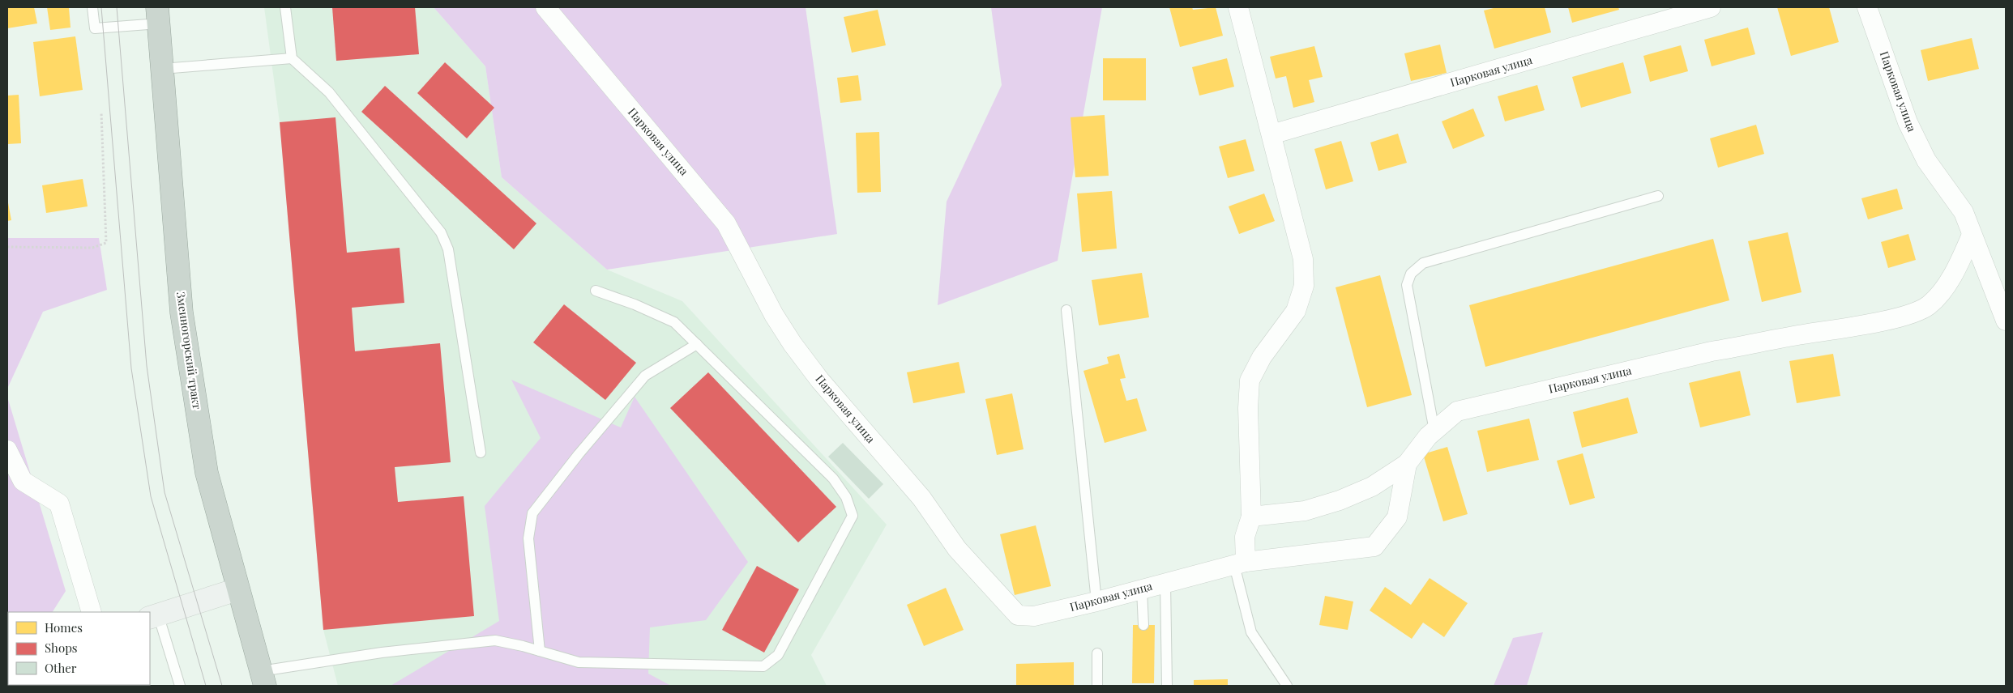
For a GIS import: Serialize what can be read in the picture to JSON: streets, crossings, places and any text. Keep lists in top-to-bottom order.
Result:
{
  "streets": {
    "highway": ["Змеиногорский тракт"],
    "street": ["Парковая улица"]
  },
  "legend": ["Homes", "Shops", "Other"]
}
